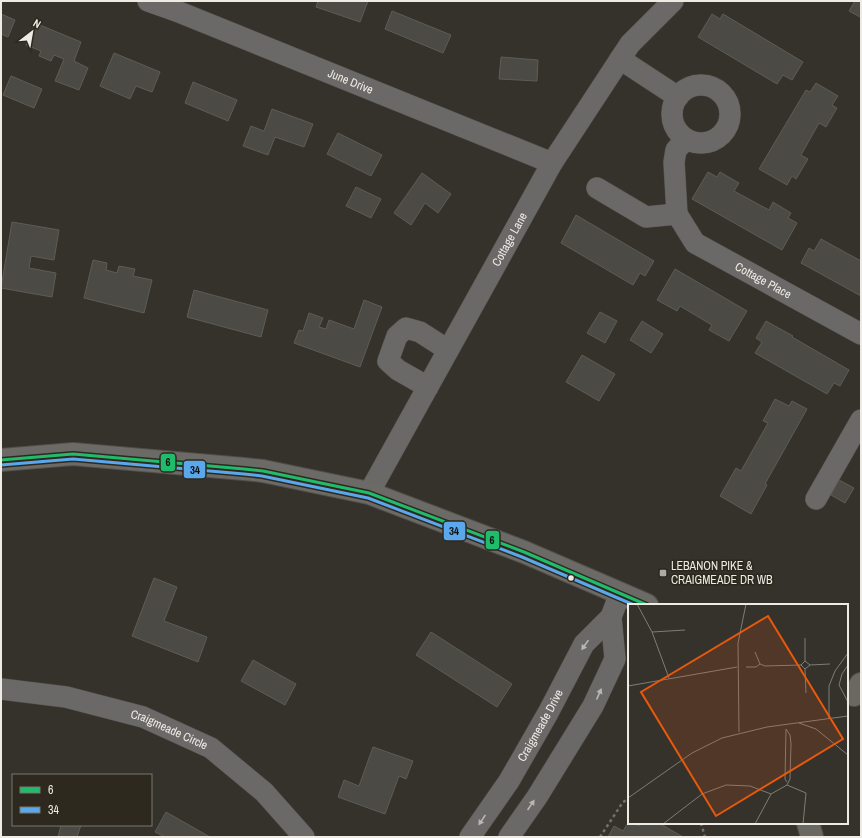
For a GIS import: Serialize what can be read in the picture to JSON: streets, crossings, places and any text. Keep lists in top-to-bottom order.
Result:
{
  "streets": {
    "street": [
      "June Drive",
      "Cottage Lane",
      "Cottage Place",
      "Craigmeade Drive",
      "Craigmeade Circle"
    ]
  },
  "crossings": [
    ["June Drive", "Cottage Lane"]
  ],
  "places": {
    "transit": ["LEBANON PIKE & CRAIGMEADE DR WB"]
  },
  "lines": ["transit line 6", "transit line 34"],
  "legend": ["6", "34"],
  "north": "top right"
}
